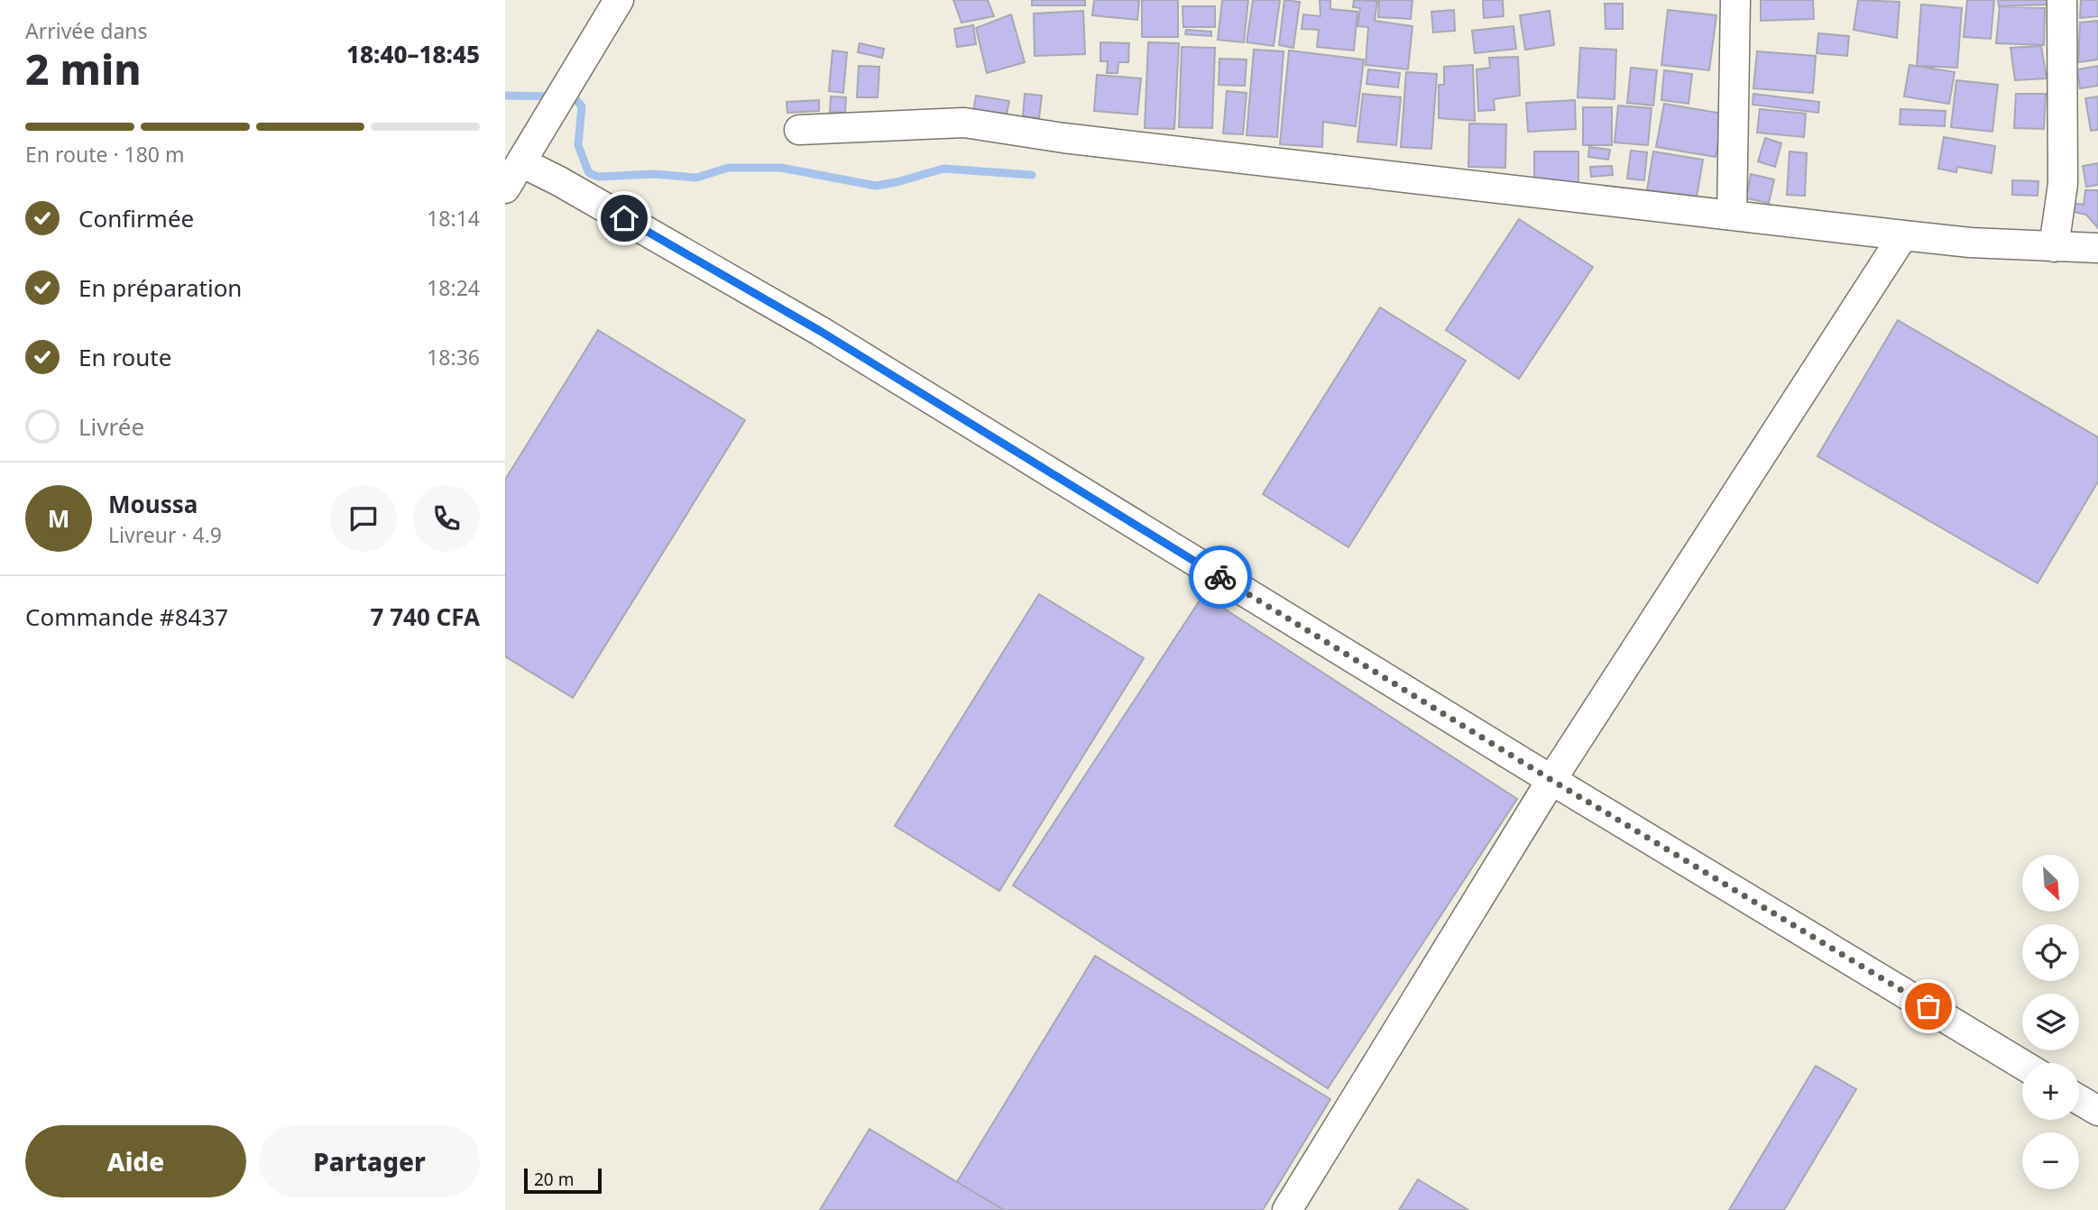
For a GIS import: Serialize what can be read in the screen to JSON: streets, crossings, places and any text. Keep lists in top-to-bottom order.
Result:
{
  "scale_bar": "20 m",
  "north": "bottom right",
  "page": {
    "heading": ["2 min", "Arrivée dans", "18:40–18:45"],
    "panel": [
      "Moussa",
      "Livreur · 4.9",
      "Commande #8437",
      "7 740 CFA"
    ],
    "bar": "En route · 180 m",
    "list": [
      ["Confirmée", "18:14"],
      ["En préparation", "18:24"],
      ["En route", "18:36"],
      "Livrée"
    ],
    "round": "M",
    "map_buttons": ["+", "−"],
    "buttons": ["Aide", "Partager"],
    "scale": "20 m"
  }
}
